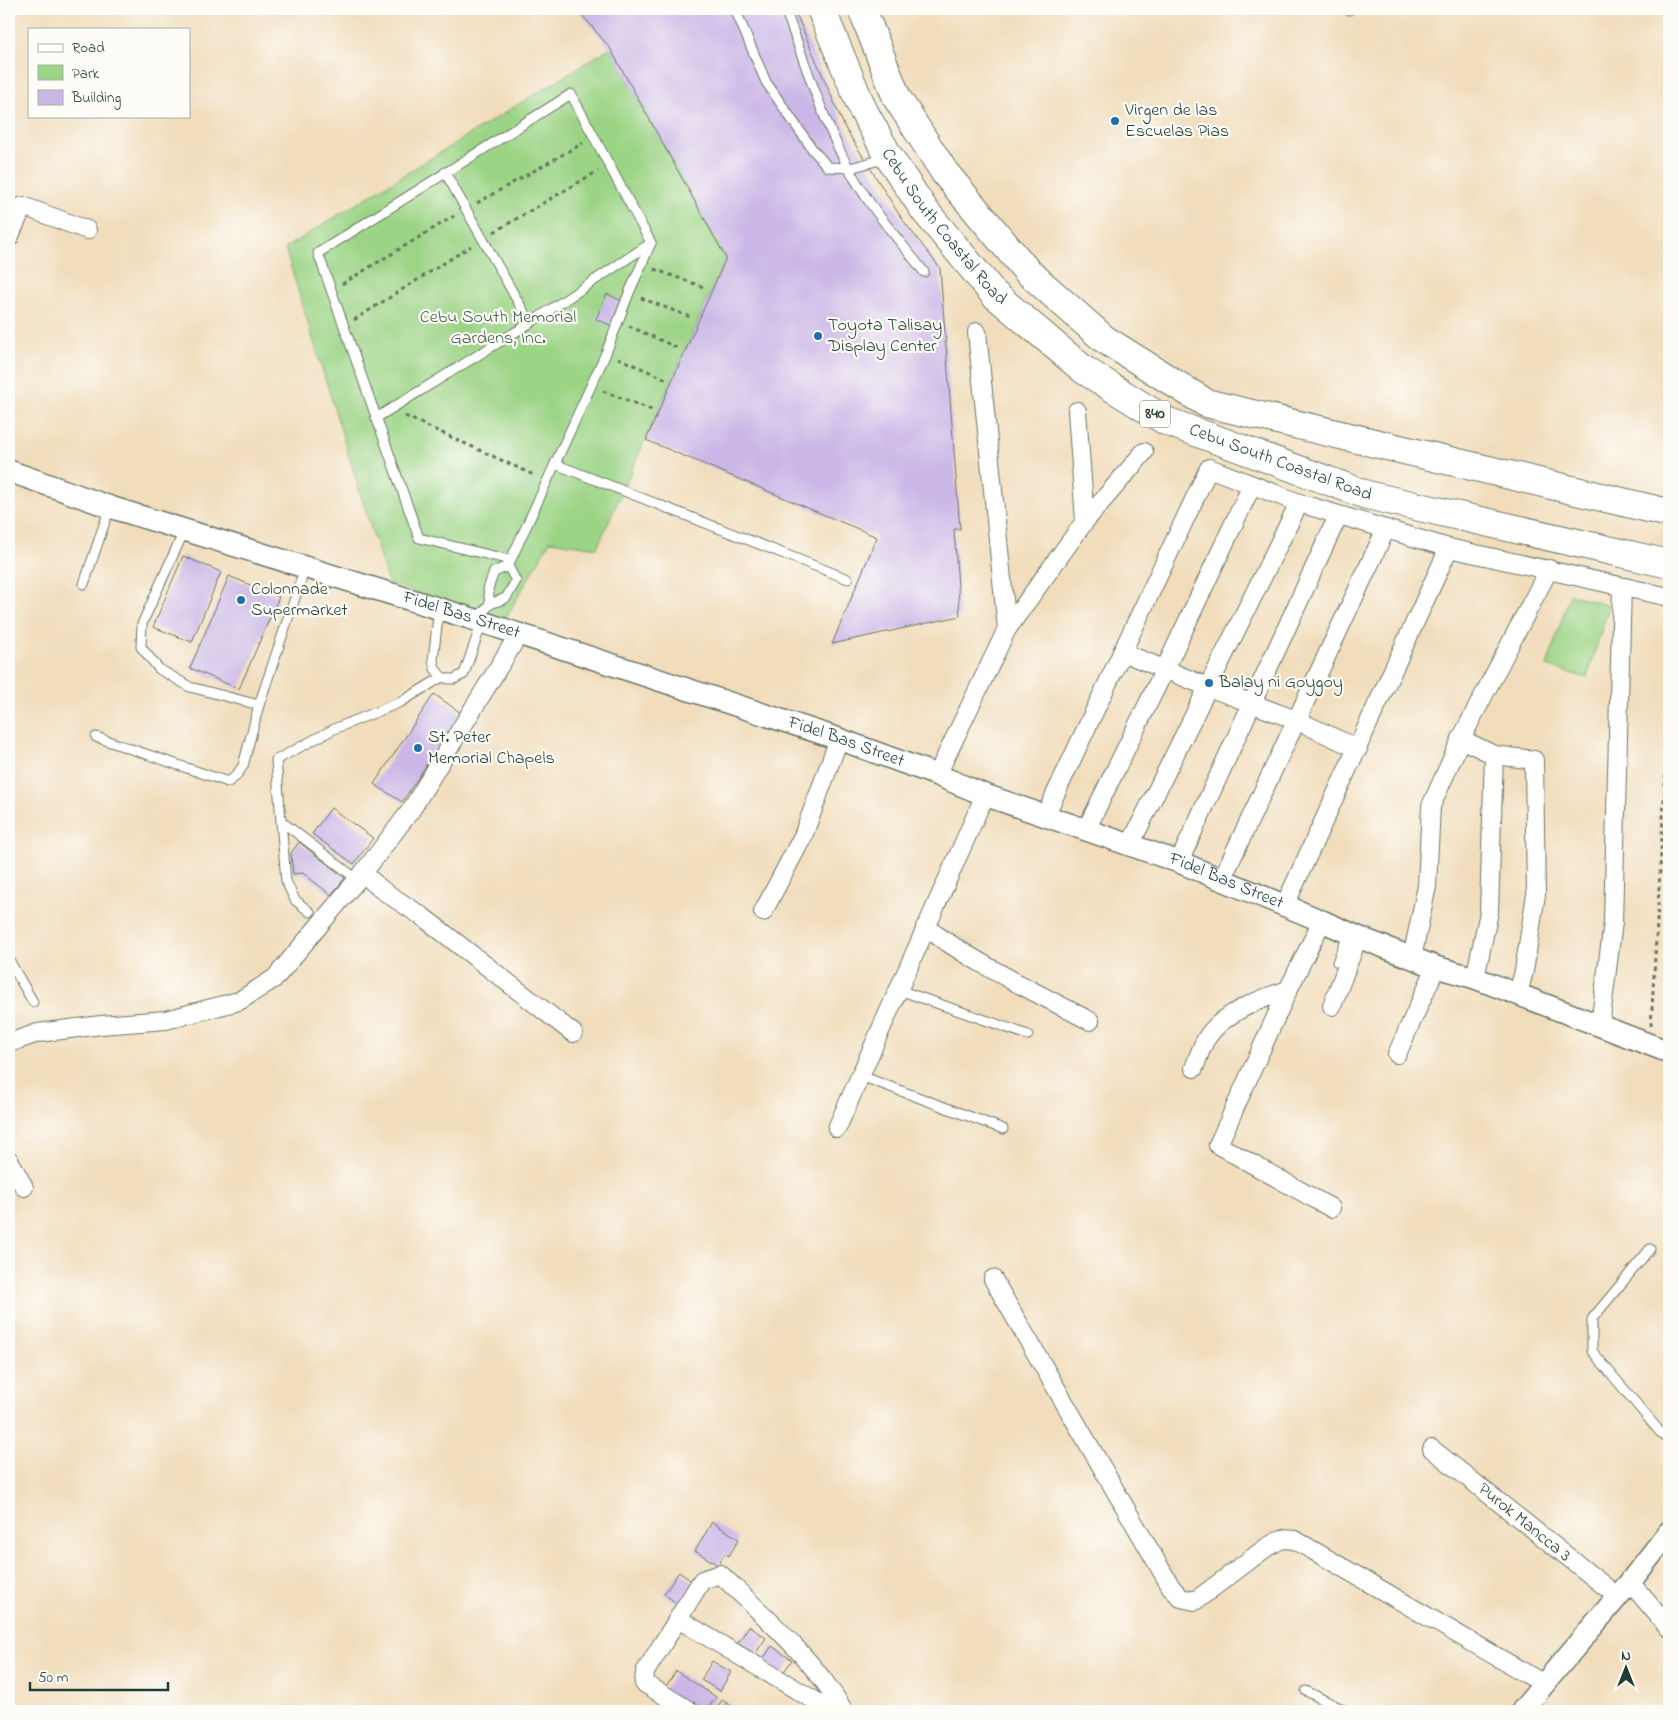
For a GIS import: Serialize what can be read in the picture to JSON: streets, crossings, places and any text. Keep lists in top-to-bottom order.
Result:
{
  "streets": {
    "highway": ["Cebu South Coastal Road", "840"],
    "street": ["Fidel Bas Street", "Purok Mancca 3"]
  },
  "parks": ["Cebu South Memorial Gardens, Inc."],
  "places": [
    "Virgen de las Escuelas Pias",
    "Toyota Talisay Display Center",
    "Colonnade Supermarket",
    "Balay ni Goygoy",
    "St. Peter Memorial Chapels"
  ],
  "legend": ["Road", "Park", "Building"],
  "scale_bar": "50 m",
  "north": "top"
}
